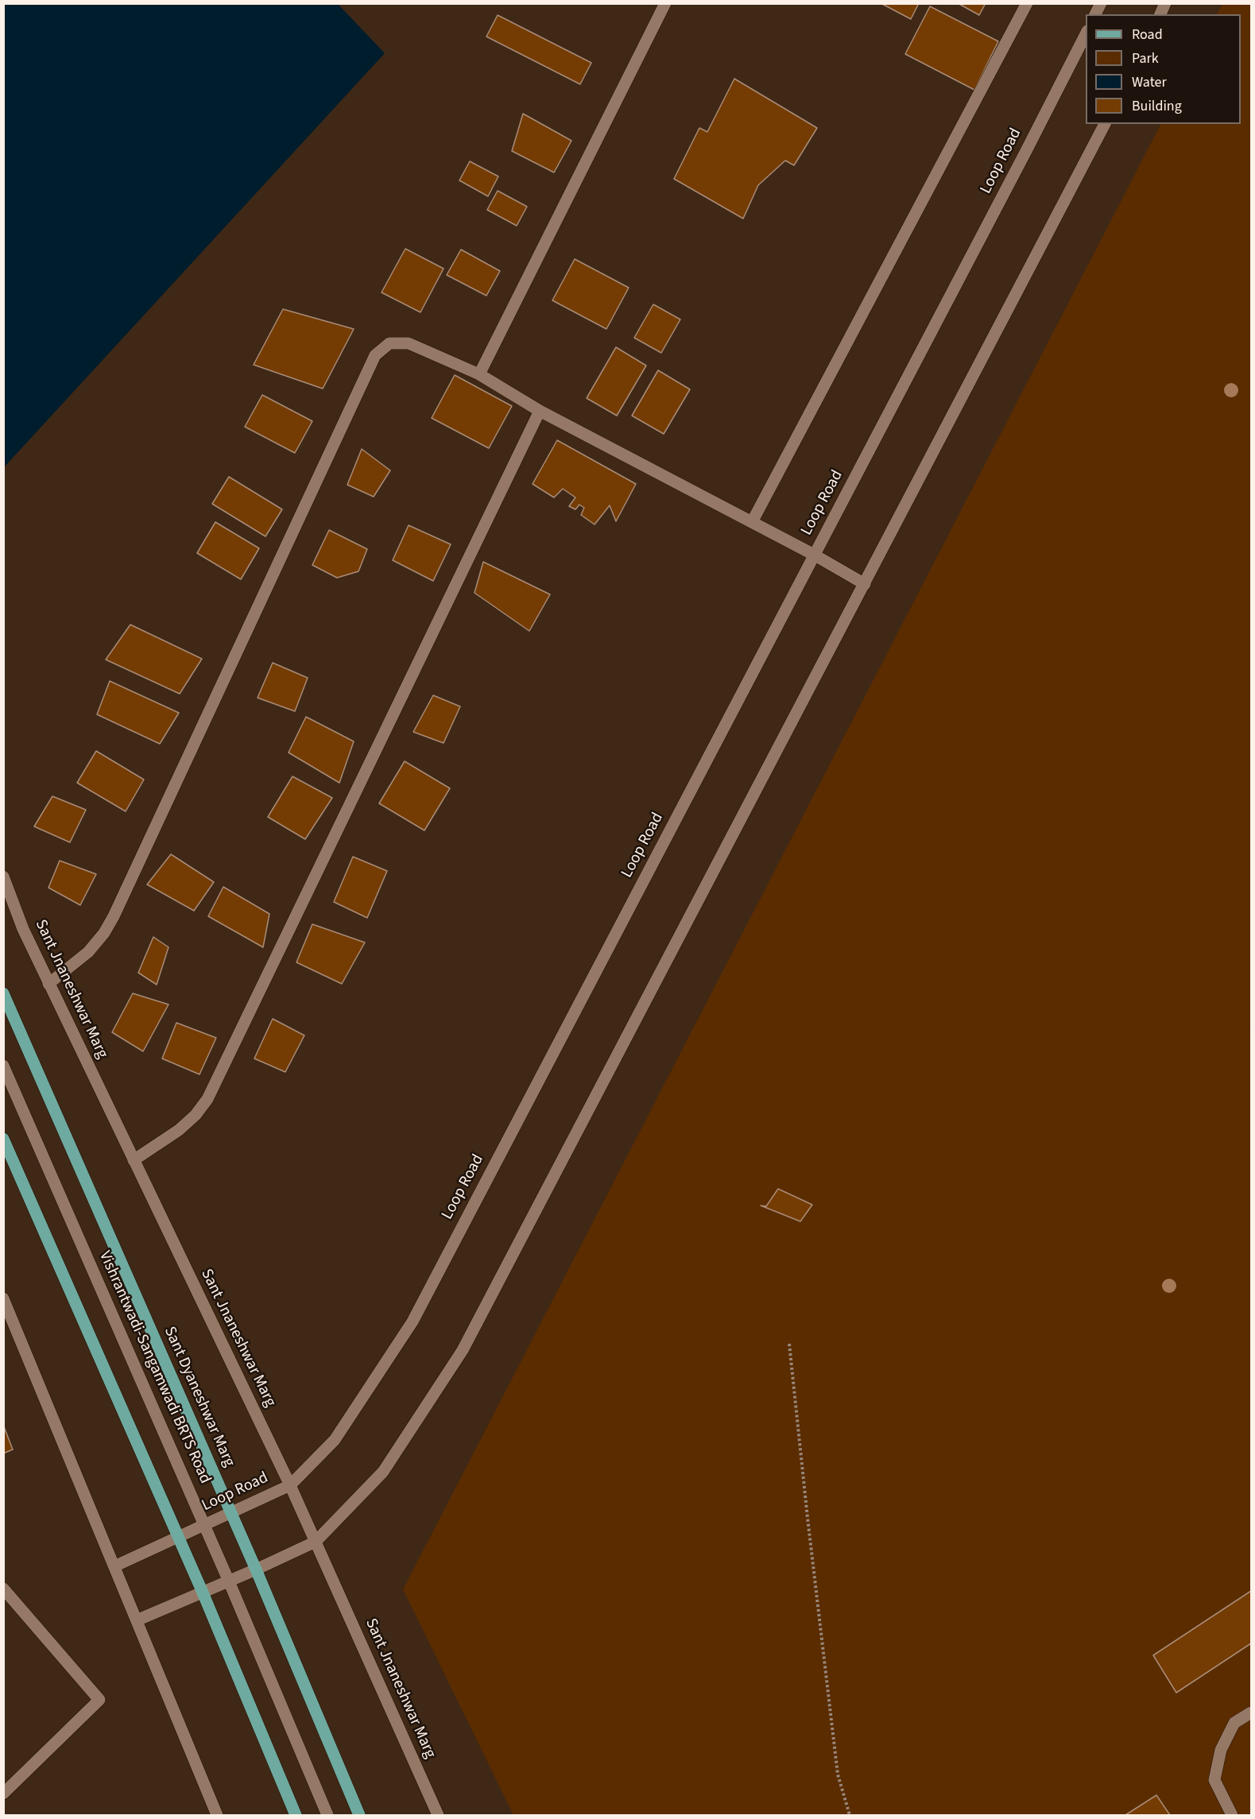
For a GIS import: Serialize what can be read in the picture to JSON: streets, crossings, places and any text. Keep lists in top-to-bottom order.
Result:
{
  "streets": {
    "main road": ["Sant Dyaneshwar Marg"],
    "street": ["Loop Road", "Sant Jnaneshwar Marg", "Vishrantwadi-Sangamwadi BRTS Road"]
  },
  "crossings": [
    ["Loop Road", "Sant Jnaneshwar Marg"],
    ["Loop Road", "Vishrantwadi-Sangamwadi BRTS Road"],
    ["Loop Road", "Sant Dyaneshwar Marg"]
  ],
  "legend": [
    "Road",
    "Park",
    "Water",
    "Building"
  ]
}
